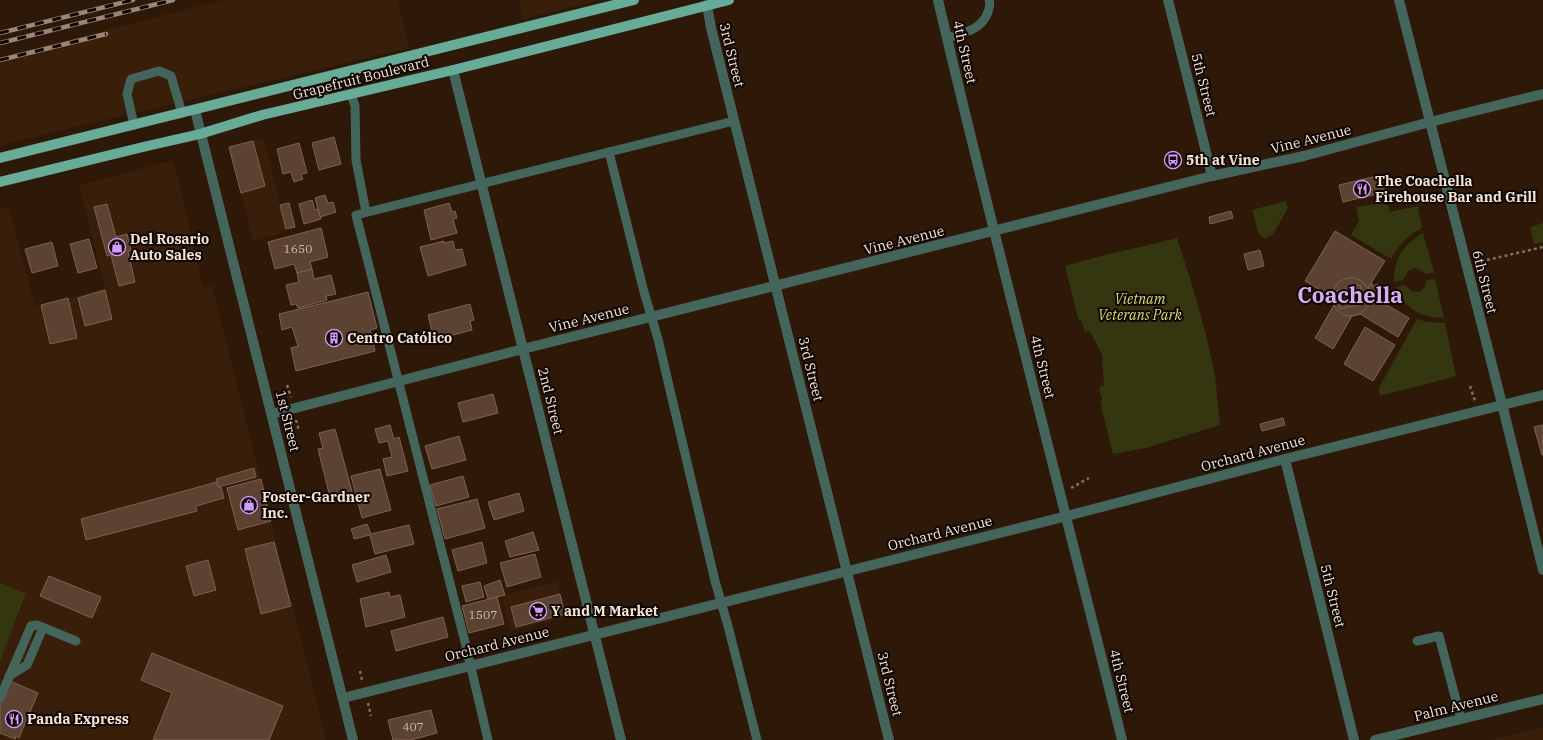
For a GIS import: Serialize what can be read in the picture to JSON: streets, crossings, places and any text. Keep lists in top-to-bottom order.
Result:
{
  "streets": {
    "main road": ["Grapefruit Boulevard"],
    "street": [
      "4th Street",
      "3rd Street",
      "5th Street",
      "Vine Avenue",
      "6th Street",
      "2nd Street",
      "1st Street",
      "Orchard Avenue",
      "Palm Avenue"
    ]
  },
  "crossings": [
    ["4th Street", "Vine Avenue"],
    ["4th Street", "Orchard Avenue"],
    ["3rd Street", "Grapefruit Boulevard"],
    ["3rd Street", "Vine Avenue"],
    ["3rd Street", "Orchard Avenue"],
    ["Grapefruit Boulevard", "2nd Street"],
    ["Grapefruit Boulevard", "1st Street"],
    ["5th Street", "Vine Avenue"],
    ["5th Street", "Orchard Avenue"],
    ["Vine Avenue", "6th Street"],
    ["Vine Avenue", "2nd Street"],
    ["Vine Avenue", "1st Street"],
    ["6th Street", "Orchard Avenue"],
    ["2nd Street", "Orchard Avenue"],
    ["1st Street", "Orchard Avenue"]
  ],
  "districts": ["Coachella"],
  "parks": ["Vietnam Veterans Park"],
  "places": {
    "bus stop": ["5th at Vine"],
    "restaurant": ["The Coachella Firehouse Bar and Grill", "Panda Express"],
    "shop": ["Del Rosario Auto Sales", "Foster-Gardner Inc."],
    "building": ["Centro Católico"],
    "supermarket": ["Y and M Market"]
  },
  "house_numbers": ["1650", "1507", "407"]
}
